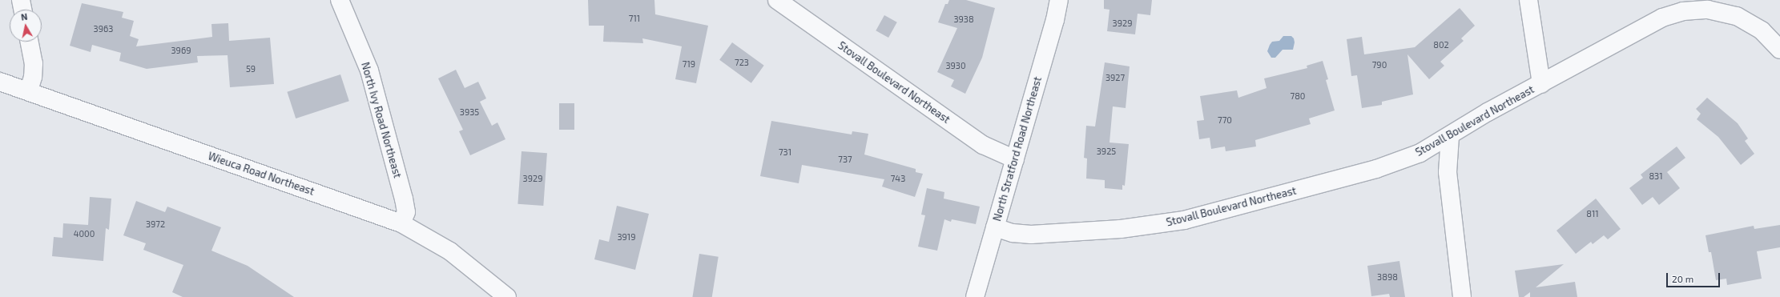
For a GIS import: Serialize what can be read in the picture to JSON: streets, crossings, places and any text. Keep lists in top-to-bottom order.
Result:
{
  "streets": {
    "street": [
      "Stovall Boulevard Northeast",
      "North Ivy Road Northeast",
      "North Stratford Road Northeast",
      "Wieuca Road Northeast"
    ]
  },
  "crossings": [
    ["Stovall Boulevard Northeast", "North Stratford Road Northeast"],
    ["North Ivy Road Northeast", "Wieuca Road Northeast"]
  ],
  "house_numbers": [
    "711",
    "3938",
    "3929",
    "3963",
    "802",
    "3969",
    "723",
    "719",
    "790",
    "3930",
    "59",
    "3927",
    "780",
    "3935",
    "770",
    "3925",
    "731",
    "737",
    "831",
    "3929",
    "743",
    "811",
    "3972",
    "4000",
    "3919",
    "3898"
  ],
  "scale_bar": "20 m",
  "north": "top"
}
